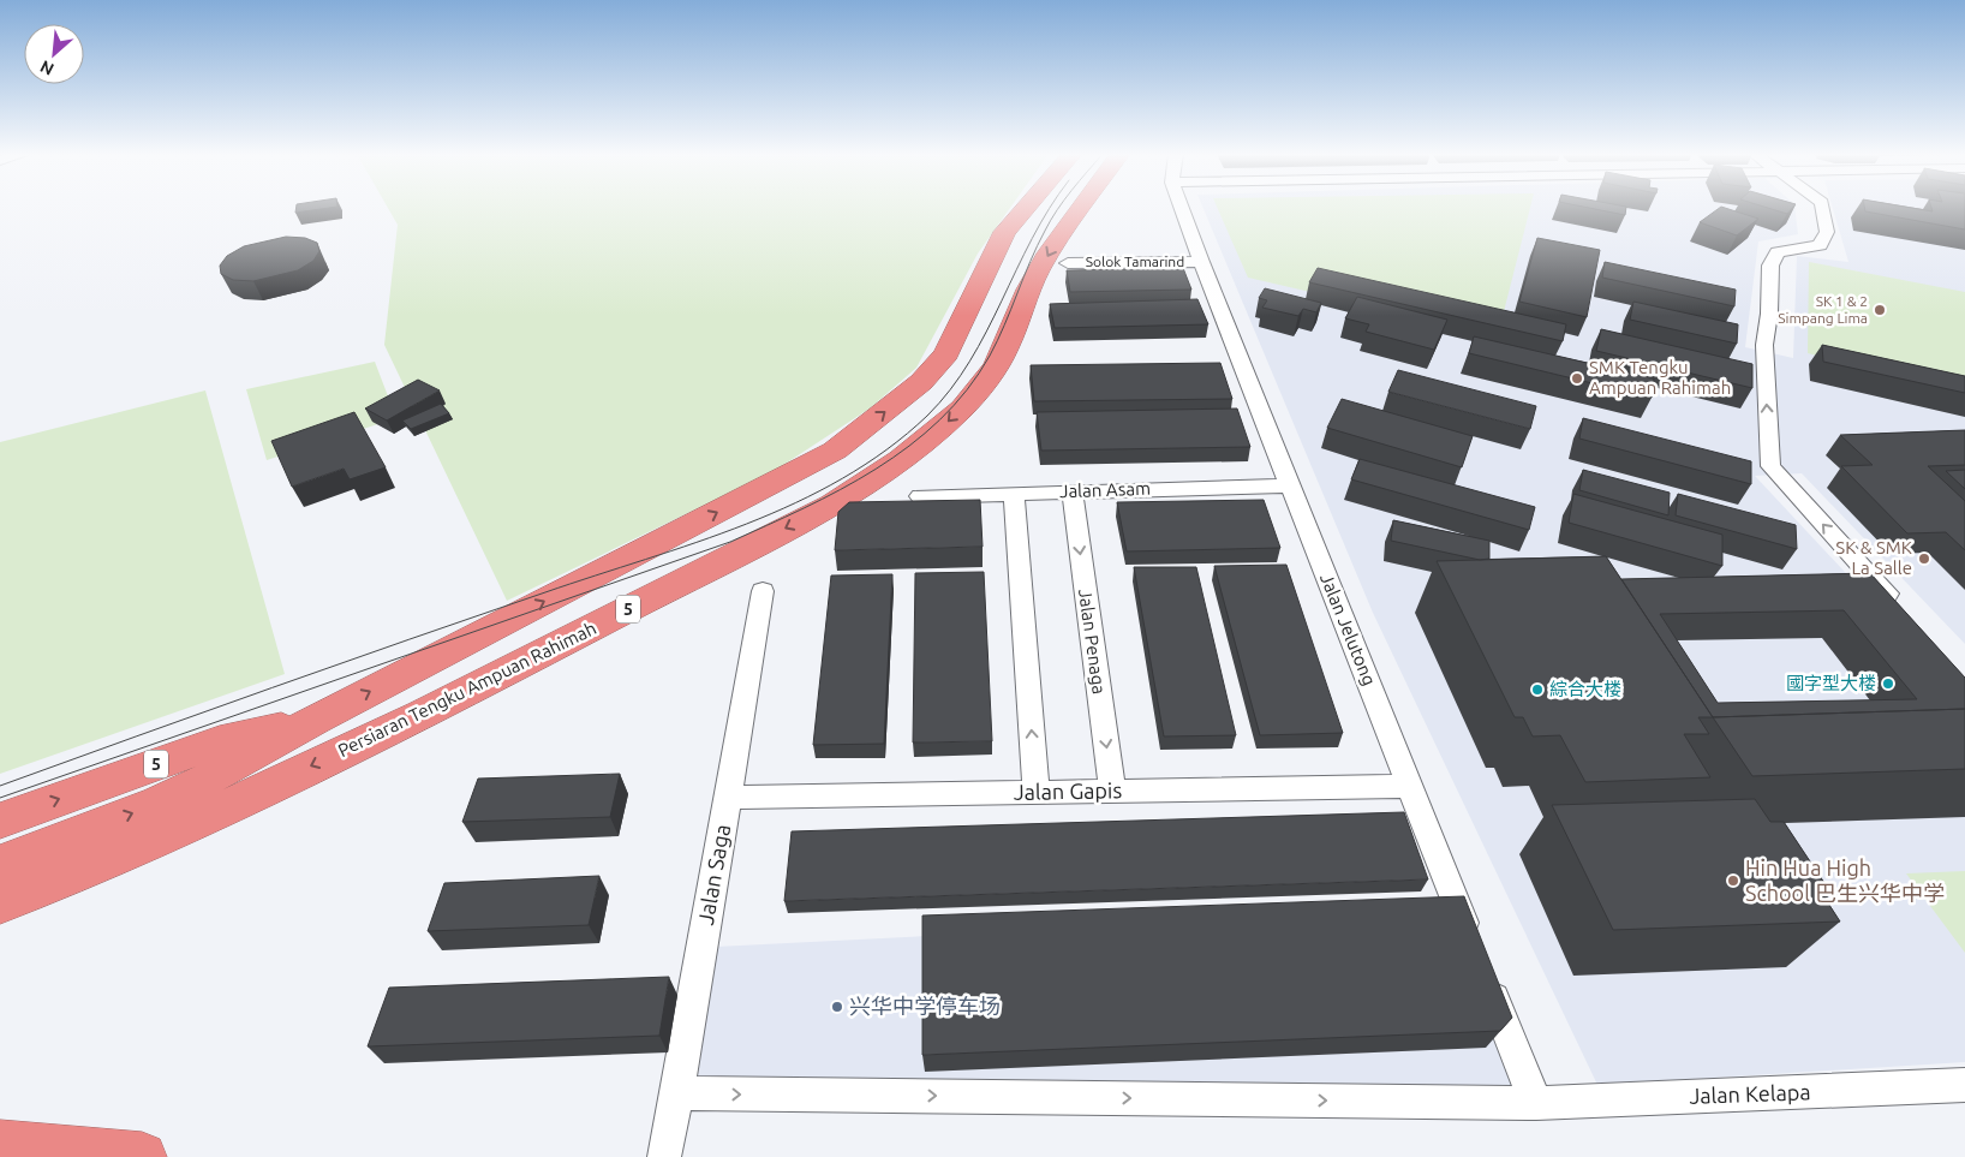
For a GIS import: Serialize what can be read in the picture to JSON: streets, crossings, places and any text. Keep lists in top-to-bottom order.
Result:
{
  "streets": {
    "highway": ["5", "Persiaran Tengku Ampuan Rahimah"],
    "street": [
      "Solok Tamarind",
      "Jalan Asam",
      "Jalan Jelutong",
      "Jalan Penaga",
      "Jalan Gapis",
      "Jalan Saga",
      "Jalan Kelapa"
    ]
  },
  "crossings": [
    ["Solok Tamarind", "Jalan Jelutong"],
    ["Jalan Asam", "Jalan Jelutong"],
    ["Jalan Asam", "Jalan Penaga"],
    ["Jalan Jelutong", "Jalan Gapis"],
    ["Jalan Penaga", "Jalan Gapis"],
    ["Jalan Gapis", "Jalan Saga"],
    ["Jalan Saga", "Jalan Kelapa"]
  ],
  "one_way": ["Jalan Kelapa"],
  "places": [
    "SK 1 & 2 Simpang Lima",
    "SMK Tengku Ampuan Rahimah",
    "SK & SMK La Salle",
    "國字型大楼",
    "綜合大楼",
    "Hin Hua High School 巴生兴华中学",
    "兴华中学停车场"
  ],
  "north": "bottom left"
}
